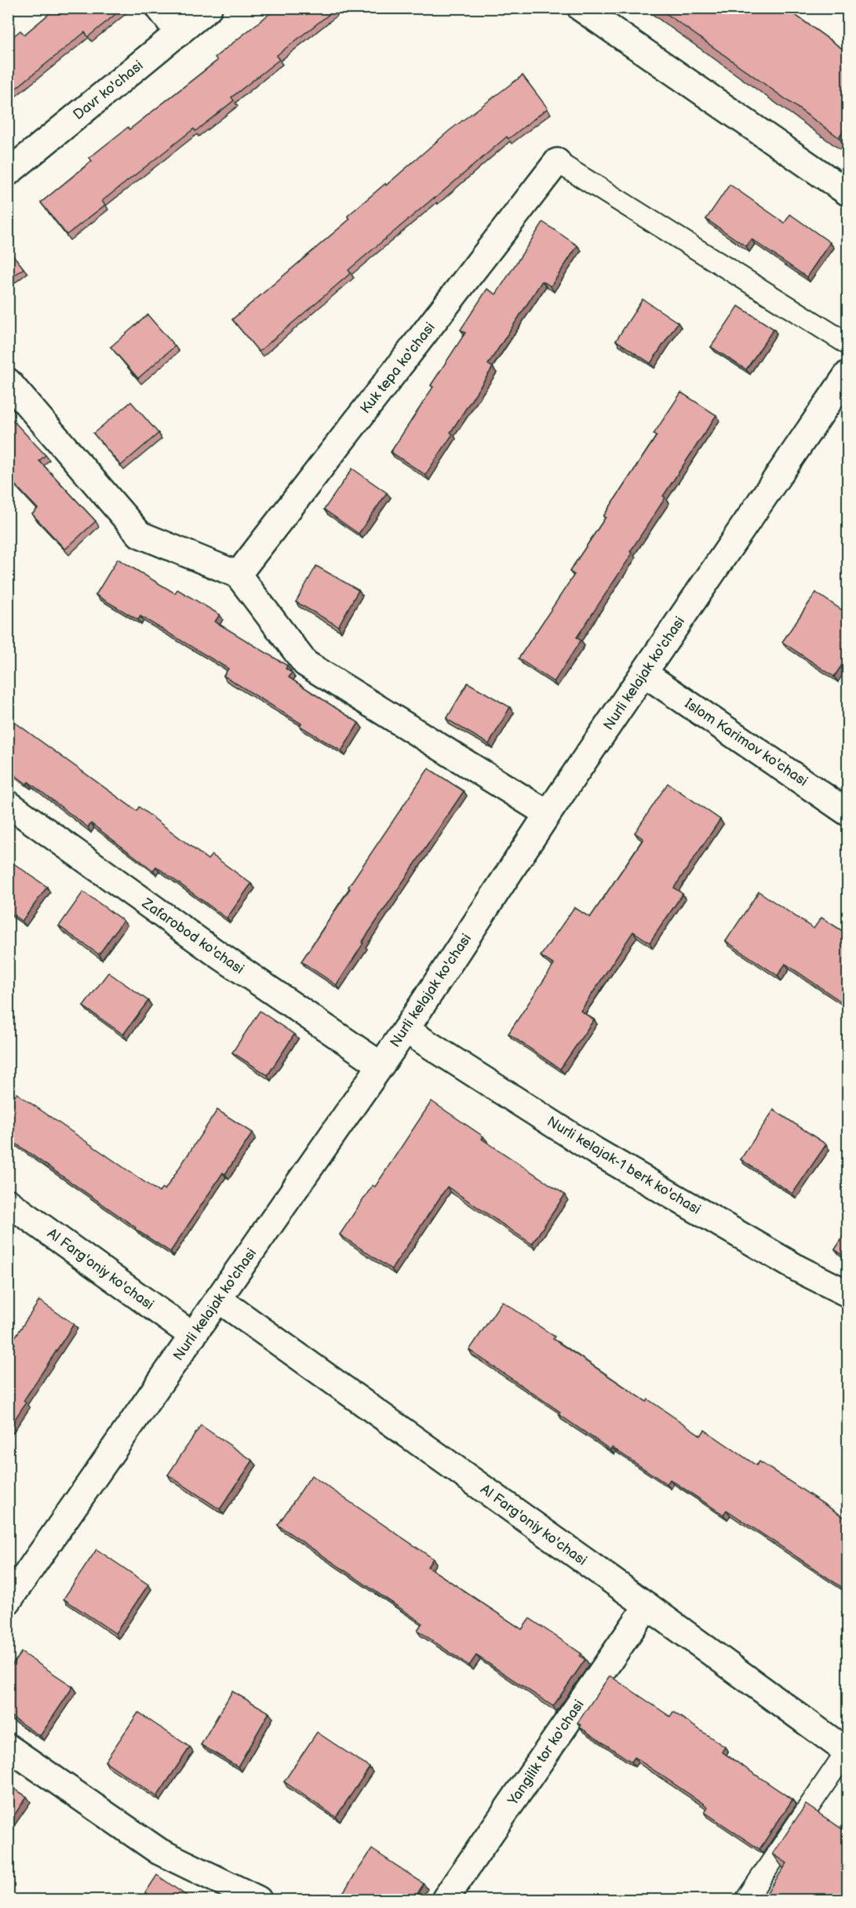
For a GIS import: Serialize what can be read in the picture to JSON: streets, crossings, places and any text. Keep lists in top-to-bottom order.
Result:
{
  "streets": {
    "street": [
      "Davr ko'chasi",
      "Kuk tepa ko'chasi",
      "Nurli kelajak ko'chasi",
      "Islom Karimov ko'chasi",
      "Zafarobod ko'chasi",
      "Nurli kelajak-1 berk ko'chasi",
      "Al Farg'oniy ko'chasi",
      "Yangilik tor ko'chasi"
    ]
  },
  "crossings": [
    ["Nurli kelajak ko'chasi", "Islom Karimov ko'chasi"],
    ["Nurli kelajak ko'chasi", "Zafarobod ko'chasi"],
    ["Nurli kelajak ko'chasi", "Nurli kelajak-1 berk ko'chasi"],
    ["Nurli kelajak ko'chasi", "Al Farg'oniy ko'chasi"],
    ["Al Farg'oniy ko'chasi", "Yangilik tor ko'chasi"]
  ]
}
